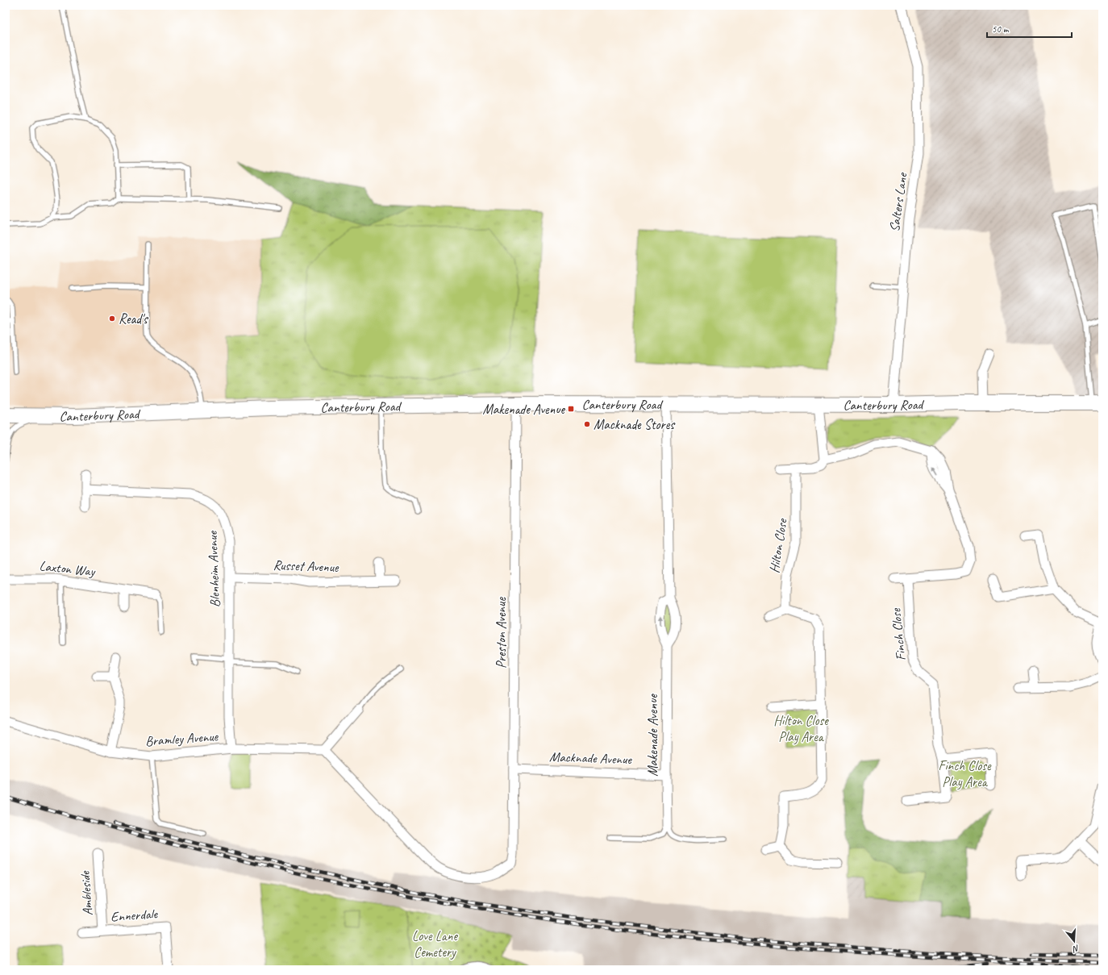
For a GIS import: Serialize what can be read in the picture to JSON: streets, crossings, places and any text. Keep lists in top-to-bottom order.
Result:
{
  "streets": {
    "main road": ["Canterbury Road"],
    "street": [
      "Salters Lane",
      "Hilton Close",
      "Russet Avenue",
      "Laxton Way",
      "Blenheim Avenue",
      "Preston Avenue",
      "Finch Close",
      "Makenade Avenue",
      "Bramley Avenue",
      "Macknade Avenue",
      "Ambleside",
      "Ennerdale"
    ]
  },
  "crossings": [
    ["Salters Lane", "Canterbury Road"],
    ["Canterbury Road", "Preston Avenue"],
    ["Canterbury Road", "Makenade Avenue"],
    ["Russet Avenue", "Blenheim Avenue"],
    ["Blenheim Avenue", "Bramley Avenue"],
    ["Preston Avenue", "Bramley Avenue"],
    ["Preston Avenue", "Macknade Avenue"],
    ["Makenade Avenue", "Macknade Avenue"],
    ["Ambleside", "Ennerdale"]
  ],
  "parks": ["Hilton Close Play Area", "Finch Close Play Area", "Love Lane Cemetery"],
  "places": {
    "other": ["Read's", "Macknade Stores"],
    "transit": ["Makenade Avenue"]
  },
  "scale_bar": "50 m",
  "north": "bottom"
}
